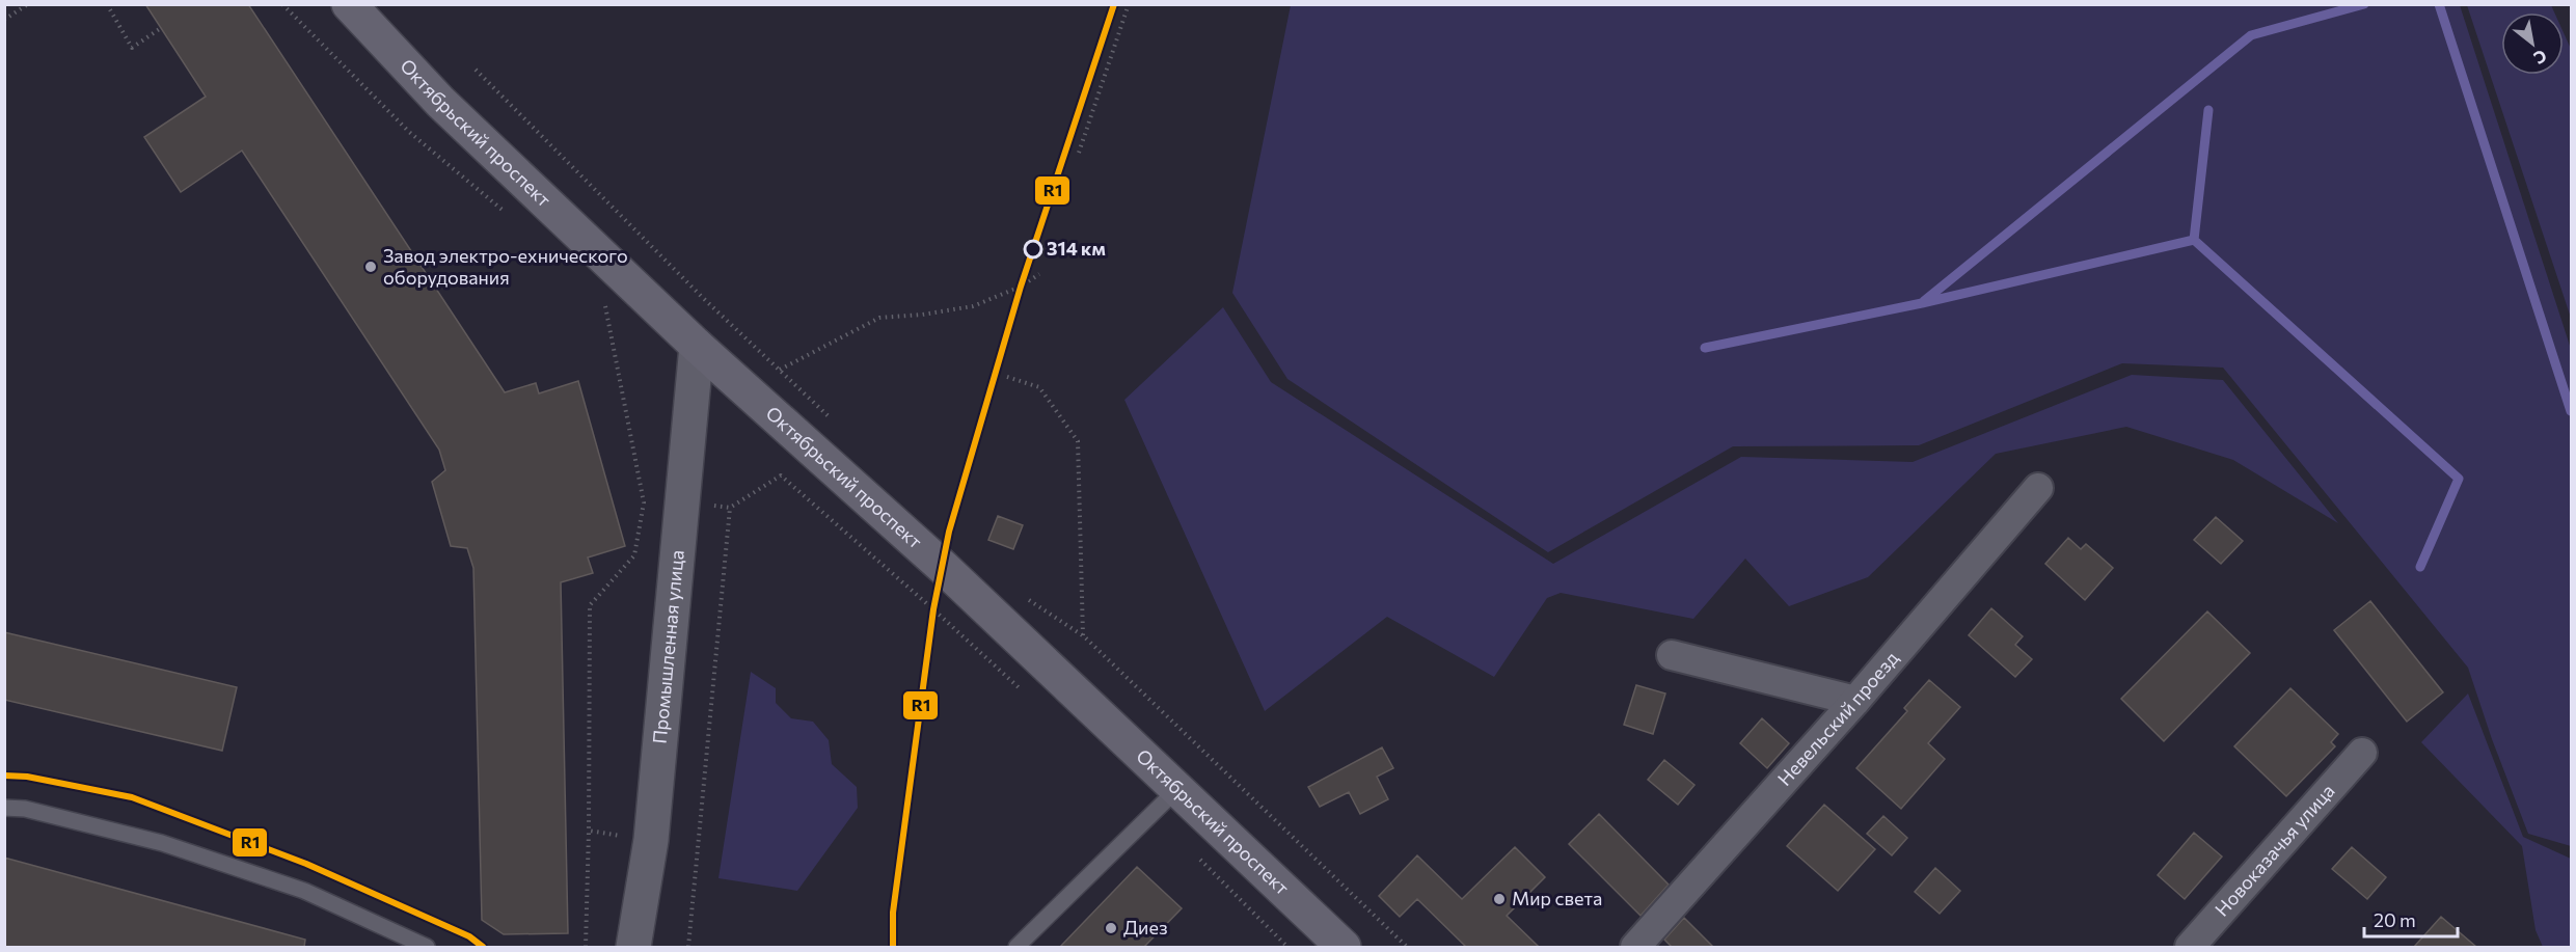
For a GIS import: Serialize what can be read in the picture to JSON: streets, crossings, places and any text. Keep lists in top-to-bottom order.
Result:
{
  "streets": {
    "main road": ["Октябрьский проспект", "Промышленная улица"],
    "street": ["Невельский проезд", "Новоказачья улица"]
  },
  "crossings": [
    ["Октябрьский проспект", "Промышленная улица"]
  ],
  "places": [
    "314 км",
    "Завод электро-ехнического оборудования",
    "Мир света",
    "Диез"
  ],
  "lines": ["transit line R1"],
  "scale_bar": "20 m",
  "north": "bottom right"
}
